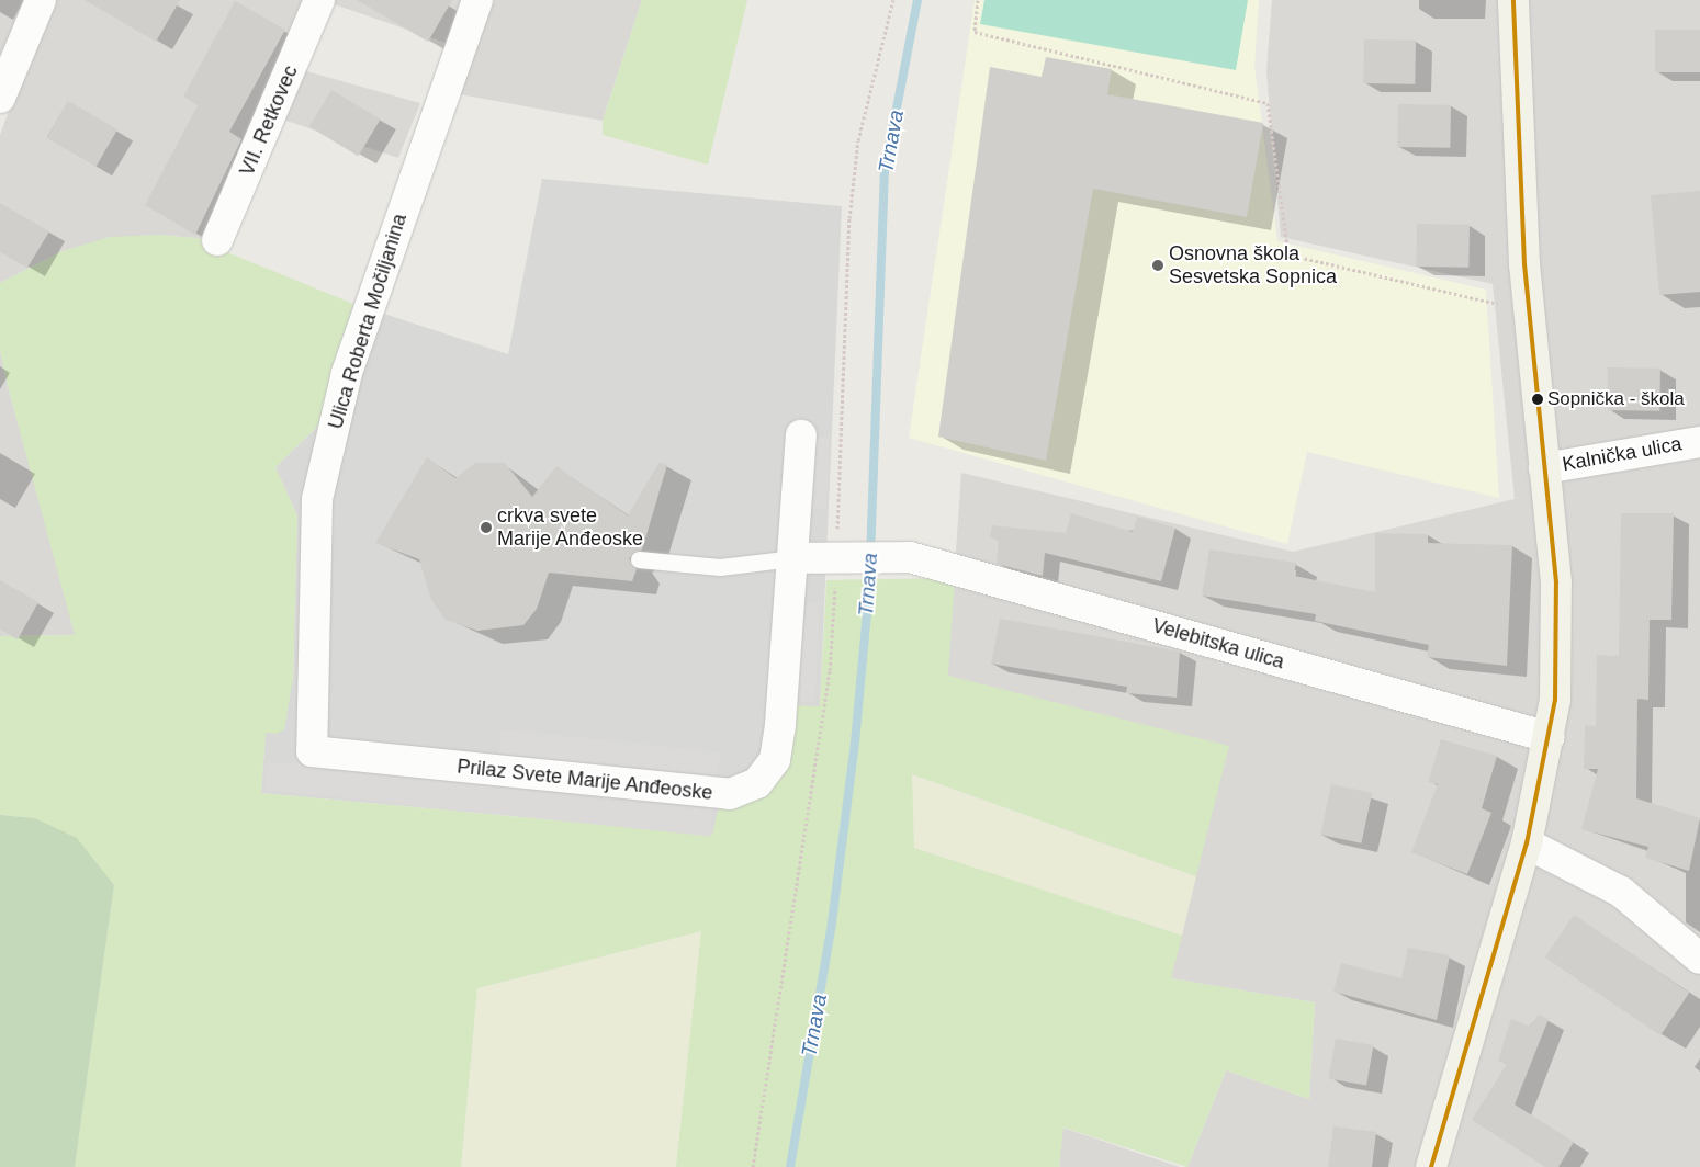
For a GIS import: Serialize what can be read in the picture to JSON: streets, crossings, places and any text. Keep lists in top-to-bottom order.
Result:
{
  "streets": {
    "street": [
      "VII. Retkovec",
      "Ulica Roberta Močiljanina",
      "Kalnička ulica",
      "Velebitska ulica",
      "Prilaz Svete Marije Anđeoske"
    ]
  },
  "crossings": [
    ["Ulica Roberta Močiljanina", "Prilaz Svete Marije Anđeoske"]
  ],
  "water": ["Trnava"],
  "places": ["Osnovna škola Sesvetska Sopnica", "Sopnička - škola", "crkva svete Marije Anđeoske"]
}
